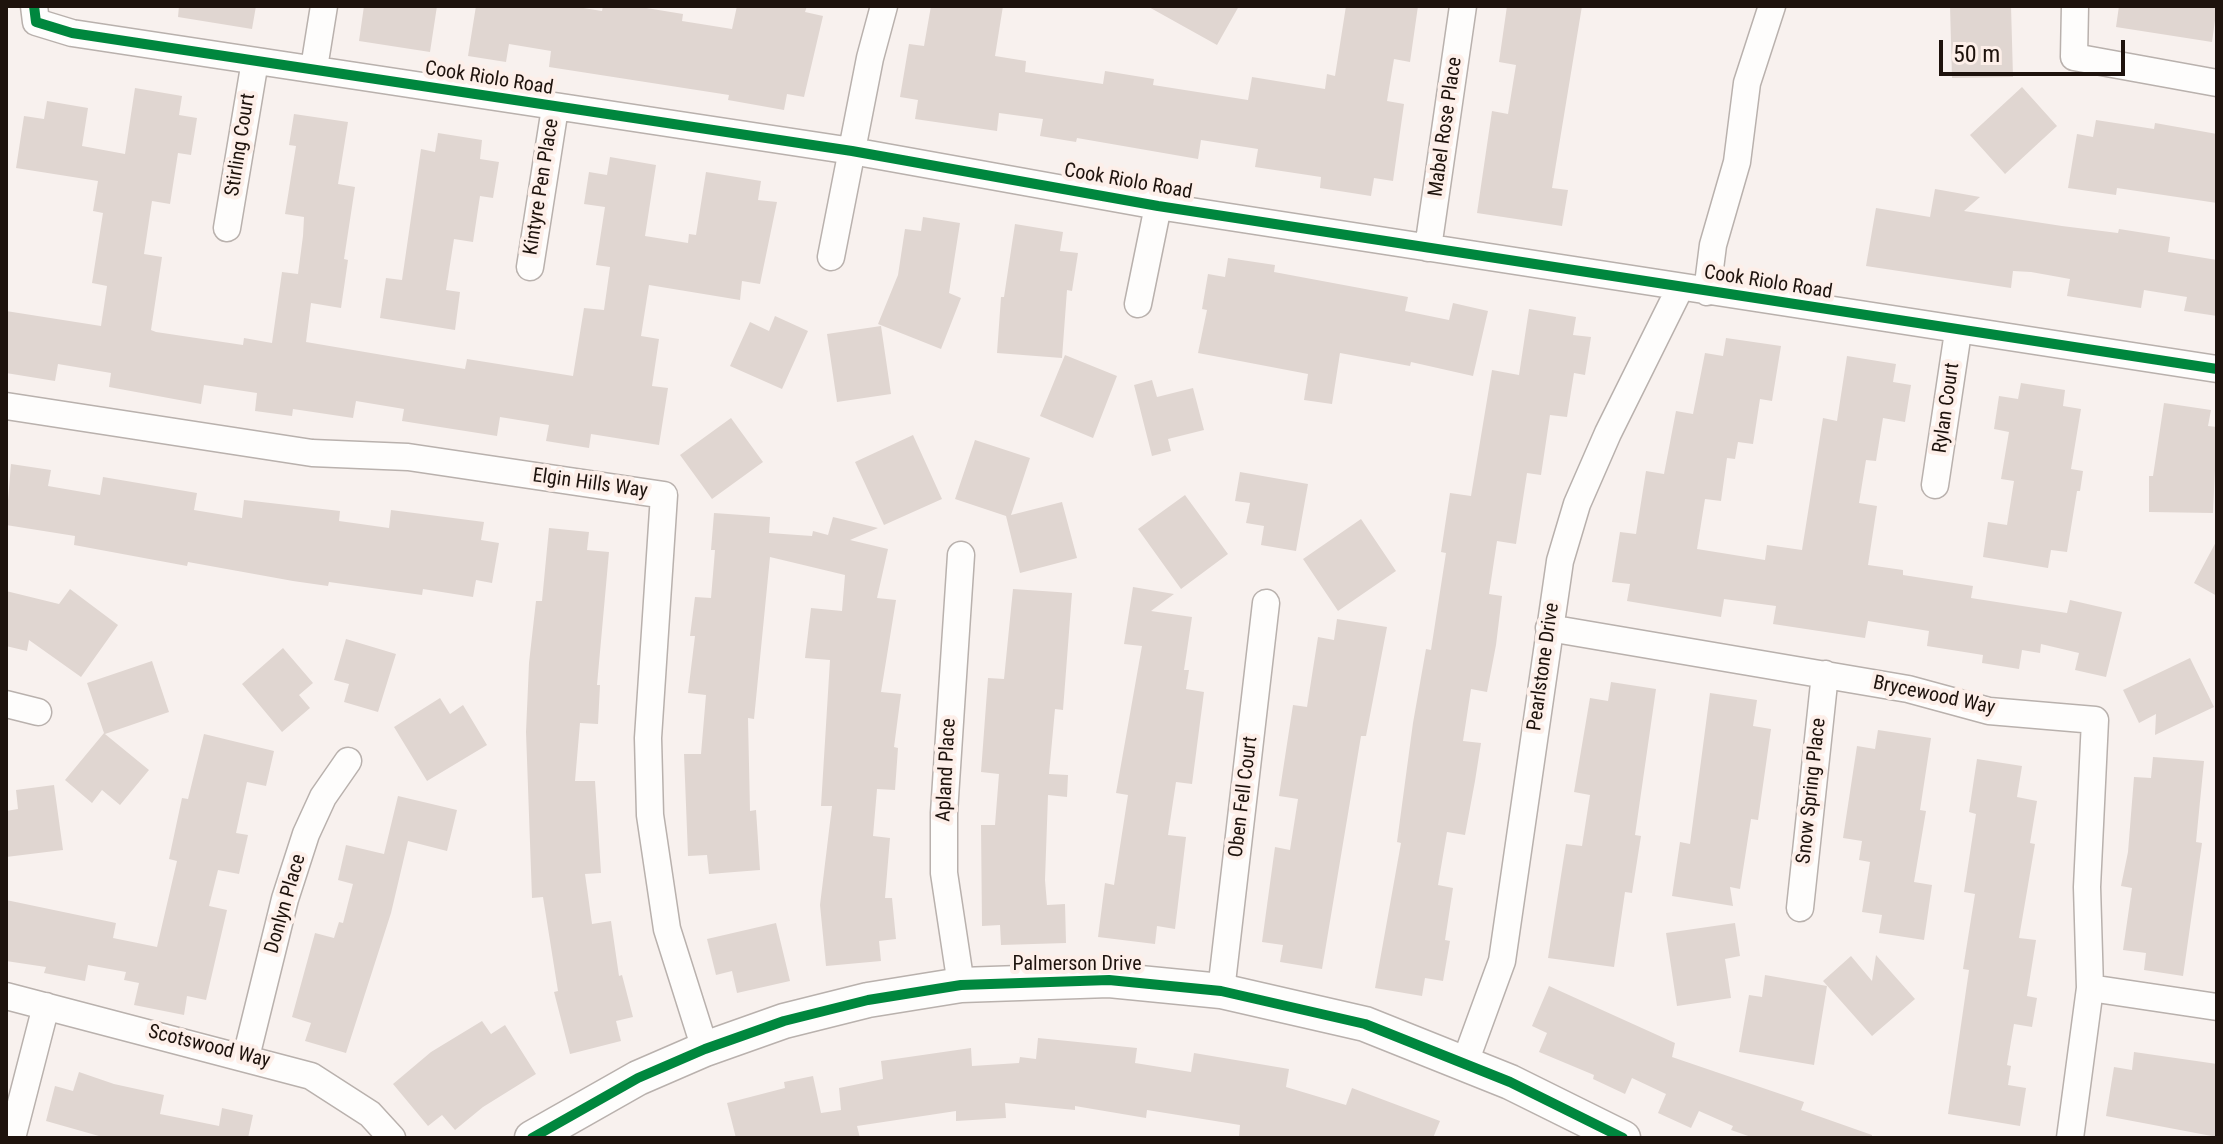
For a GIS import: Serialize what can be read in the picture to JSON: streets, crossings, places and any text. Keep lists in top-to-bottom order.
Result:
{
  "streets": {
    "street": [
      "Cook Riolo Road",
      "Mabel Rose Place",
      "Stirling Court",
      "Kintyre Pen Place",
      "Rylan Court",
      "Elgin Hills Way",
      "Pearlstone Drive",
      "Brycewood Way",
      "Apland Place",
      "Snow Spring Place",
      "Oben Fell Court",
      "Donlyn Place",
      "Palmerson Drive",
      "Scotswood Way"
    ]
  },
  "crossings": [
    ["Cook Riolo Road", "Mabel Rose Place"],
    ["Cook Riolo Road", "Stirling Court"],
    ["Cook Riolo Road", "Kintyre Pen Place"],
    ["Cook Riolo Road", "Rylan Court"],
    ["Cook Riolo Road", "Pearlstone Drive"],
    ["Elgin Hills Way", "Palmerson Drive"],
    ["Pearlstone Drive", "Brycewood Way"],
    ["Pearlstone Drive", "Palmerson Drive"],
    ["Brycewood Way", "Snow Spring Place"],
    ["Apland Place", "Palmerson Drive"],
    ["Oben Fell Court", "Palmerson Drive"],
    ["Donlyn Place", "Scotswood Way"]
  ],
  "scale_bar": "50 m"
}
